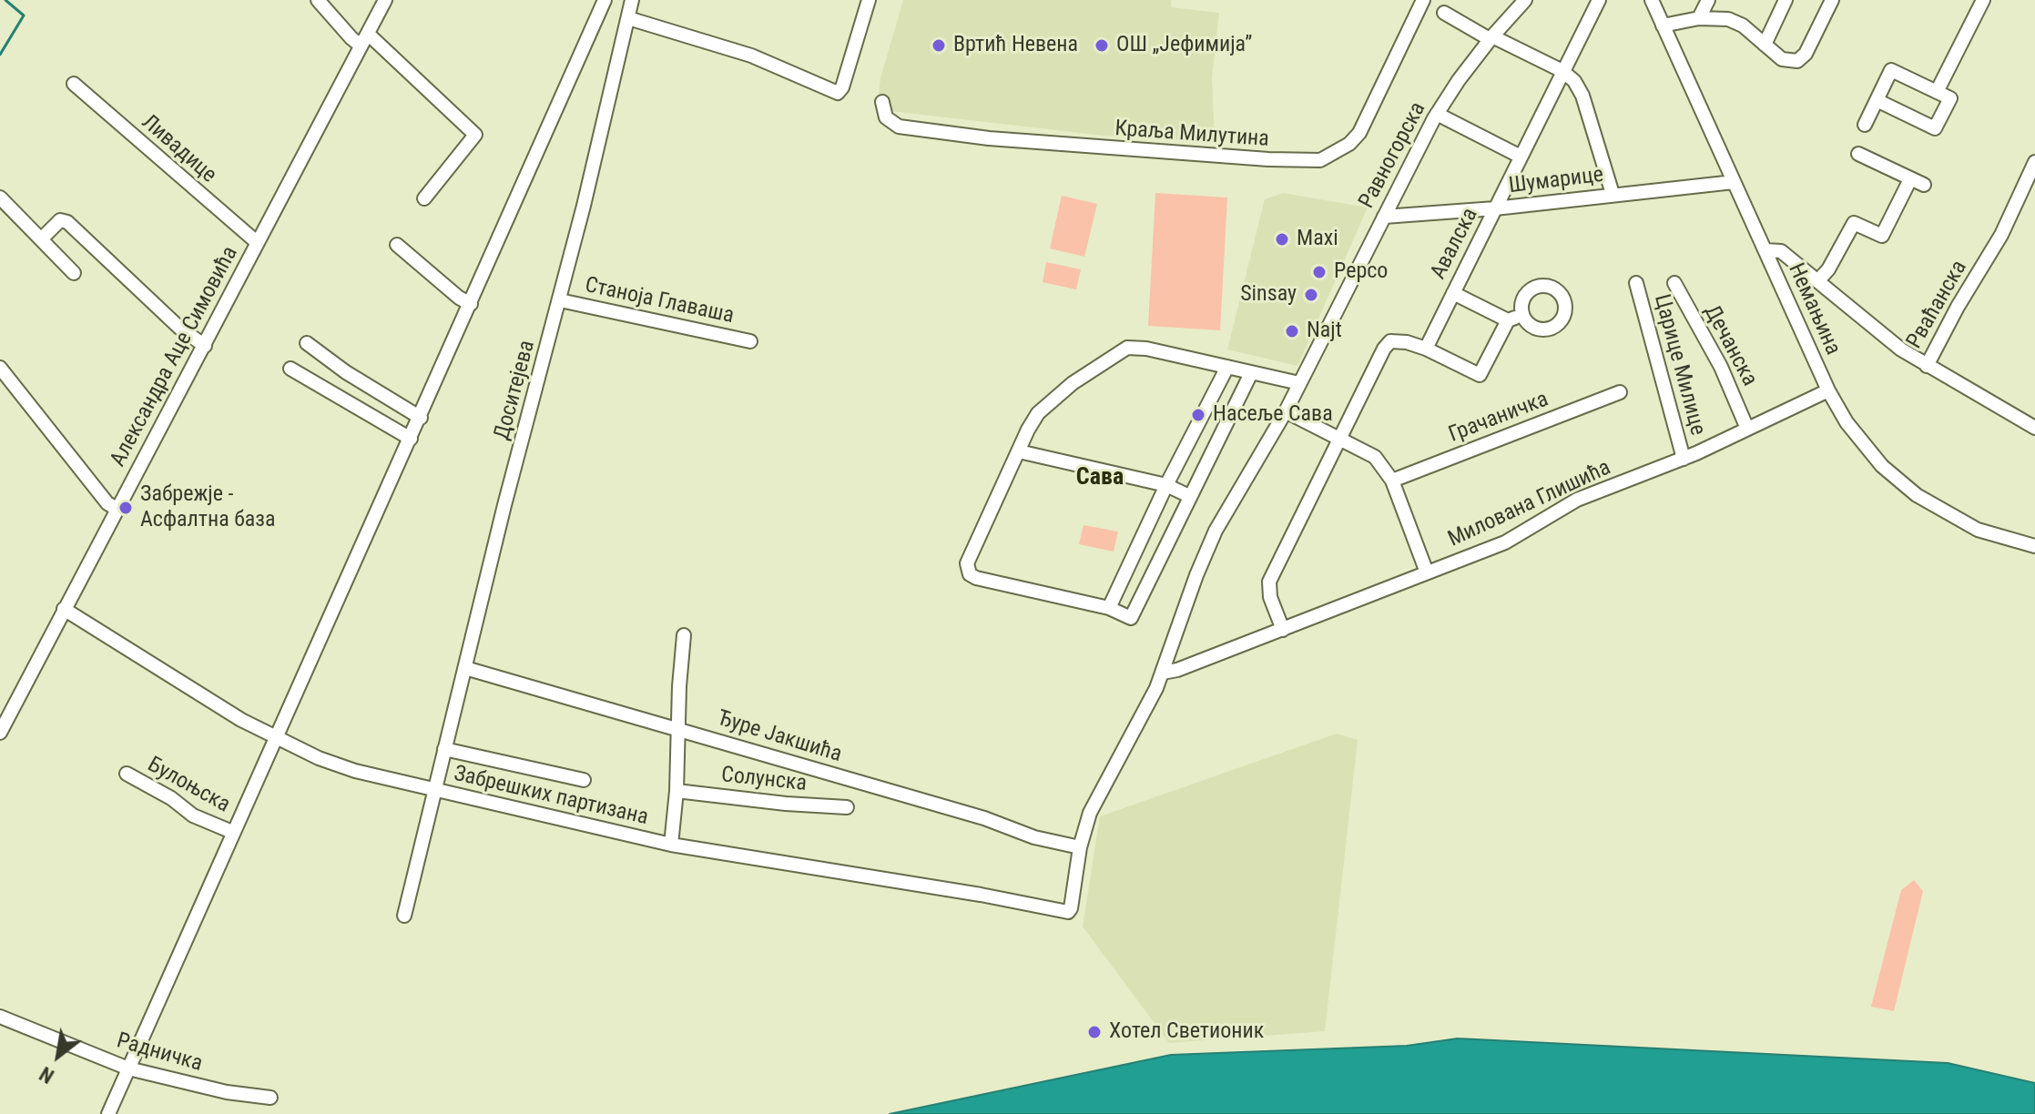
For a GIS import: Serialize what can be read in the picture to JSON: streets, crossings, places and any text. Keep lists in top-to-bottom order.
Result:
{
  "streets": {
    "street": [
      "Краља Милутина",
      "Ливадице",
      "Равногорска",
      "Шумарице",
      "Авалска",
      "Станоја Главаша",
      "Рваћанска",
      "Немањина",
      "Дечанска",
      "Александра Аце Симовића",
      "Царице Милице",
      "Доситејева",
      "Грачаничка",
      "Милована Глишића",
      "Ђуре Јакшића",
      "Солунска",
      "Булоњска",
      "Забрешких партизана",
      "Радничка"
    ]
  },
  "crossings": [
    ["Ливадице", "Александра Аце Симовића"],
    ["Равногорска", "Шумарице"],
    ["Равногорска", "Милована Глишића"],
    ["Равногорска", "Ђуре Јакшића"],
    ["Равногорска", "Забрешких партизана"],
    ["Шумарице", "Авалска"],
    ["Шумарице", "Немањина"],
    ["Станоја Главаша", "Доситејева"],
    ["Рваћанска", "Немањина"],
    ["Немањина", "Милована Глишића"],
    ["Дечанска", "Милована Глишића"],
    ["Александра Аце Симовића", "Забрешких партизана"],
    ["Царице Милице", "Милована Глишића"],
    ["Доситејева", "Ђуре Јакшића"],
    ["Доситејева", "Забрешких партизана"]
  ],
  "districts": ["Сава"],
  "places": [
    "Вртић Невена",
    "ОШ „Јефимија”",
    "Maxi",
    "Pepco",
    "Sinsay",
    "Najt",
    "Насеље Сава",
    "Забрежје - Асфалтна база",
    "Хотел Светионик"
  ],
  "north": "bottom left"
}
